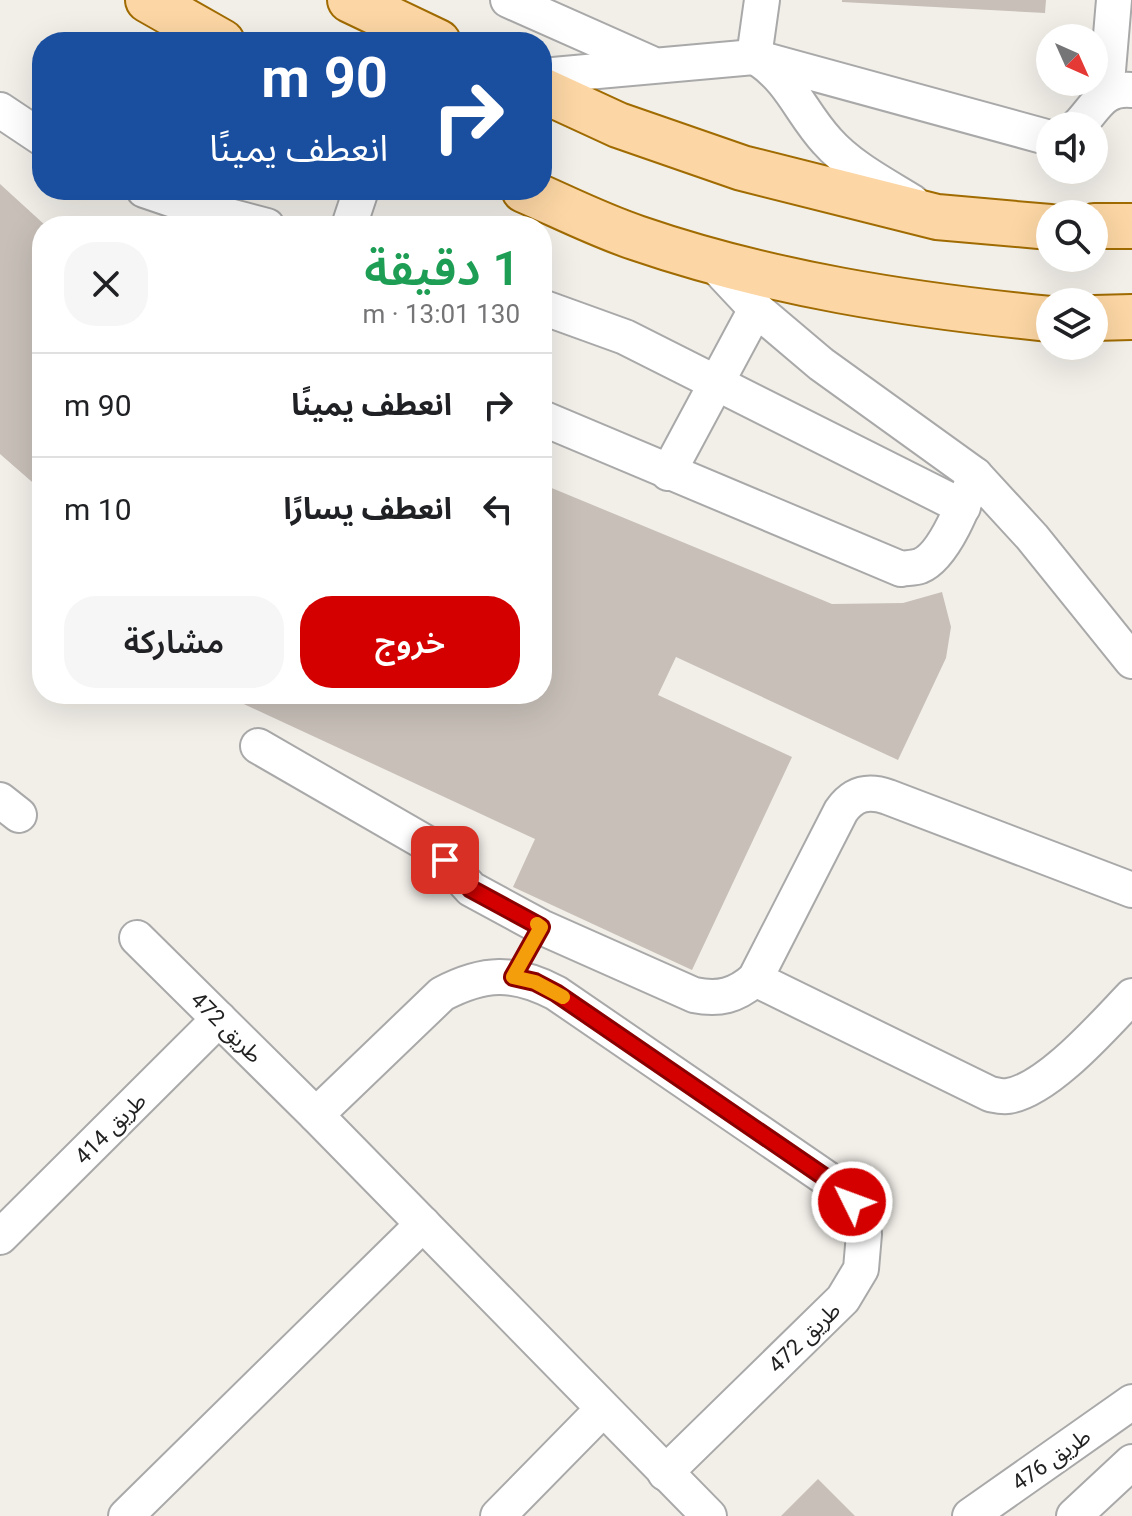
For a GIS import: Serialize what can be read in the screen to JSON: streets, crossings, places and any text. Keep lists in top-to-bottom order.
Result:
{
  "streets": {
    "street": ["طريق 472", "طريق 414", "طريق 476"]
  },
  "crossings": [
    ["طريق 472", "طريق 414"]
  ],
  "north": "bottom right",
  "page": {
    "turn": ["90 m", "انعطف يمينًا"],
    "heading": ["1 دقيقة", "130 m · 13:01"],
    "list": [
      {
        "name": "انعطف يمينًا",
        "value": "90 m"
      },
      {
        "name": "انعطف يسارًا",
        "value": "10 m"
      }
    ],
    "buttons": ["خروج", "مشاركة"]
  }
}
